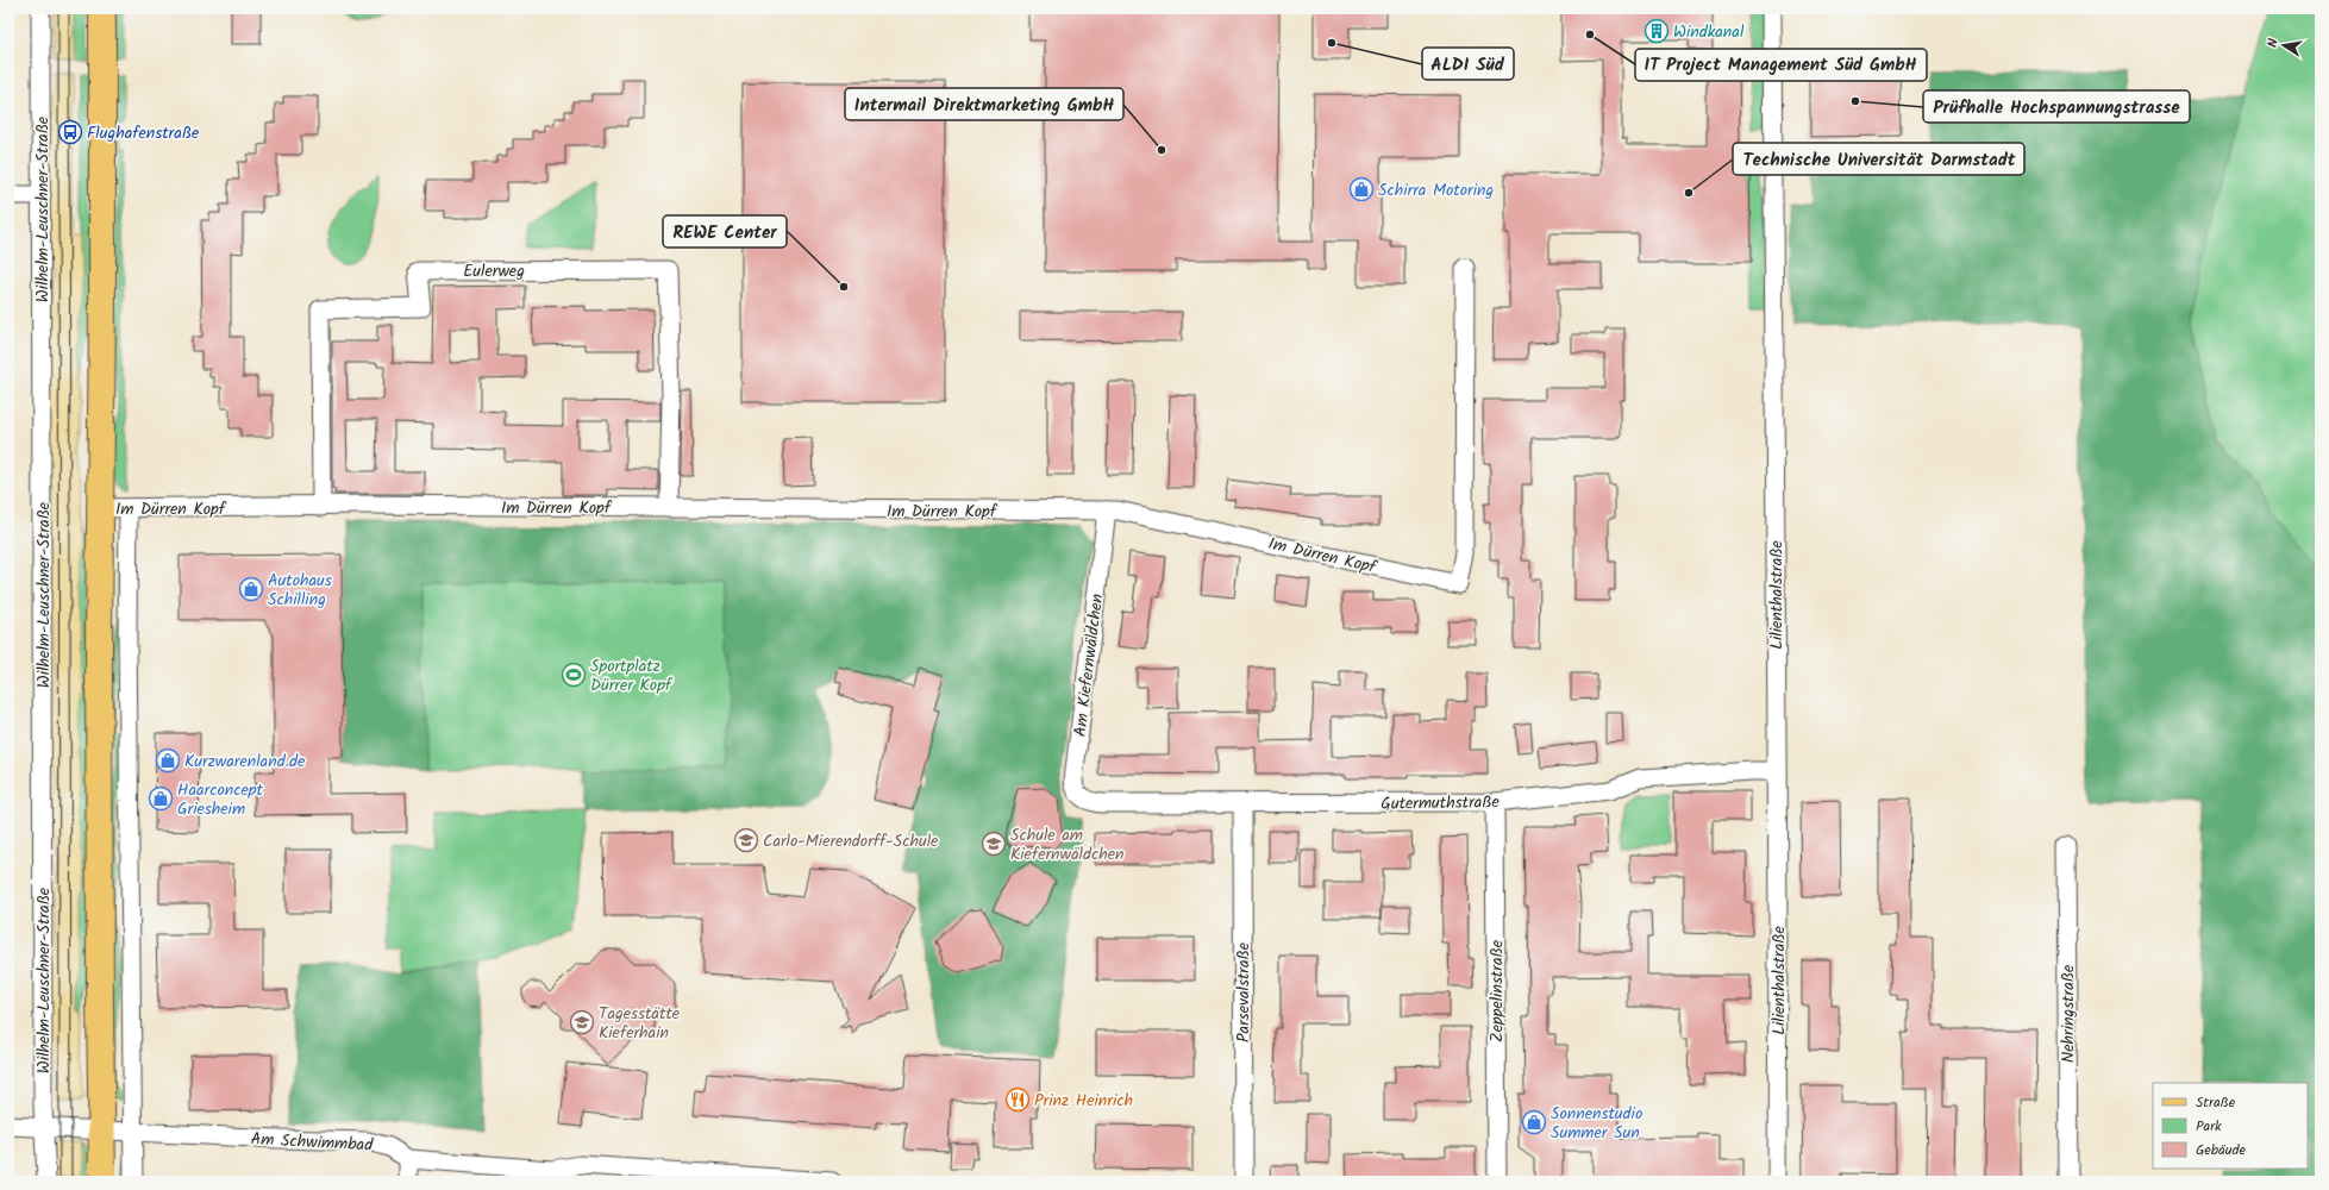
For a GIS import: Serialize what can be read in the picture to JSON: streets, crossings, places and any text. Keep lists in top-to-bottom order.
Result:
{
  "streets": {
    "street": [
      "Wilhelm-Leuschner-Straße",
      "Eulerweg",
      "Im Dürren Kopf",
      "Lilienthalstraße",
      "Am Kiefernwäldchen",
      "Gutermuthstraße",
      "Zeppelinstraße",
      "Parsevalstraße",
      "Nehringstraße",
      "Am Schwimmbad"
    ]
  },
  "crossings": [
    ["Wilhelm-Leuschner-Straße", "Am Schwimmbad"],
    ["Eulerweg", "Im Dürren Kopf"],
    ["Im Dürren Kopf", "Am Kiefernwäldchen"],
    ["Lilienthalstraße", "Gutermuthstraße"],
    ["Am Kiefernwäldchen", "Gutermuthstraße"],
    ["Gutermuthstraße", "Zeppelinstraße"],
    ["Gutermuthstraße", "Parsevalstraße"]
  ],
  "places": {
    "building": ["Windkanal"],
    "other": [
      "IT Project Management Süd GmbH",
      "ALDI Süd",
      "Prüfhalle Hochspannungstrasse",
      "Intermail Direktmarketing GmbH",
      "Technische Universität Darmstadt",
      "REWE Center"
    ],
    "bus stop": ["Flughafenstraße"],
    "shop": [
      "Schirra Motoring",
      "Autohaus Schilling",
      "Kurzwarenland.de",
      "Haarconcept Griesheim",
      "Sonnenstudio Summer Sun"
    ],
    "sports": ["Sportplatz Dürrer Kopf"],
    "school or university": ["Carlo-Mierendorff-Schule", "Schule am Kiefernwäldchen", "Tagesstätte Kieferhain"],
    "restaurant": ["Prinz Heinrich"]
  },
  "legend": ["Straße", "Park", "Gebäude"],
  "north": "left"
}
